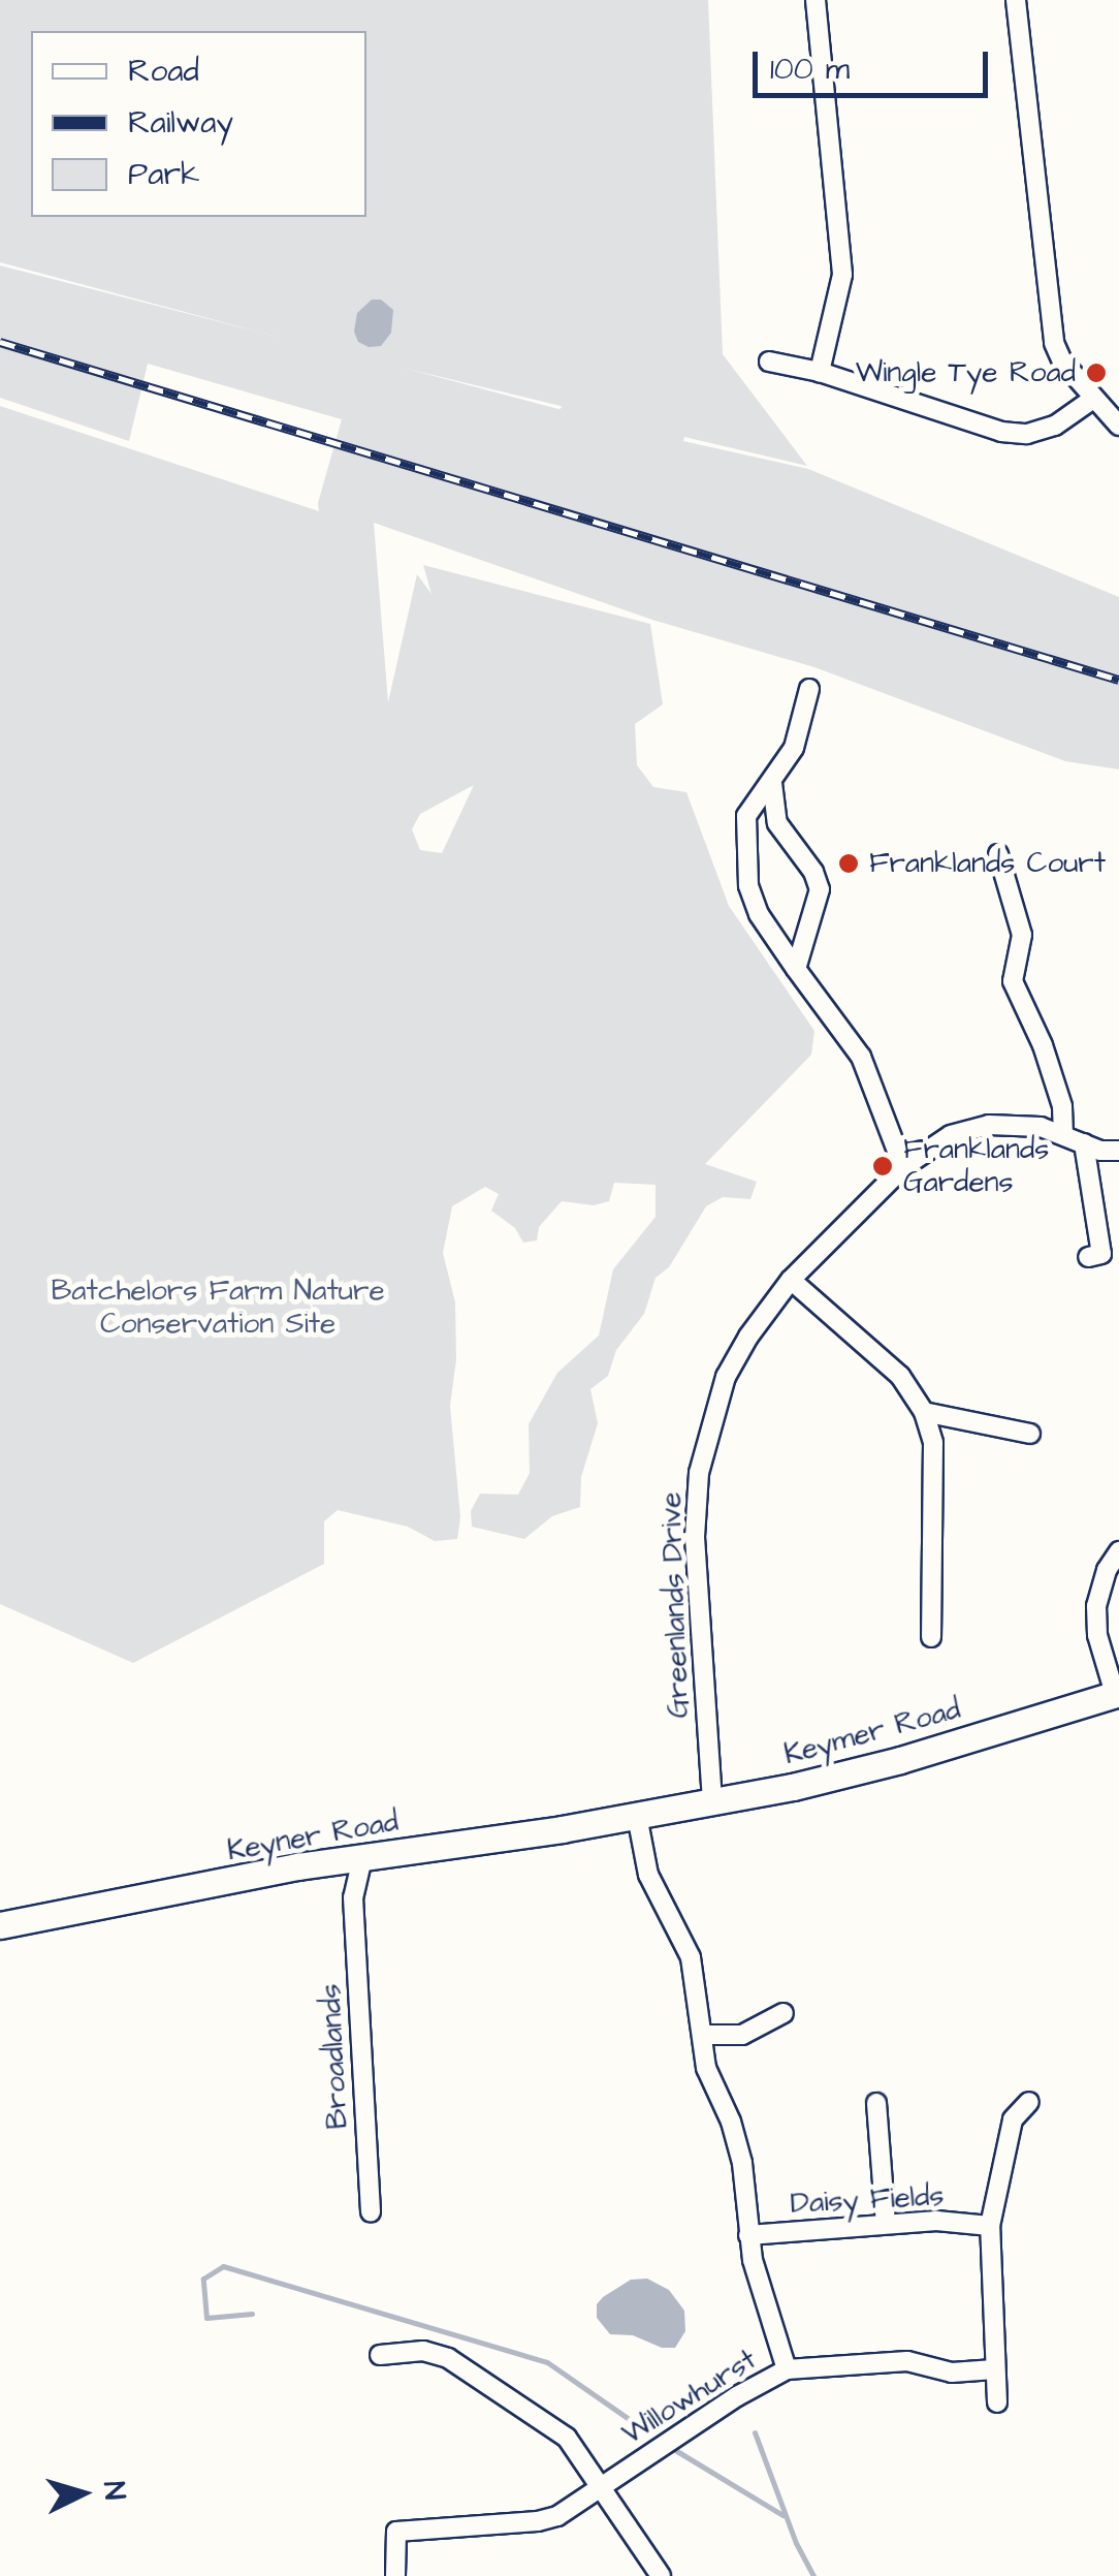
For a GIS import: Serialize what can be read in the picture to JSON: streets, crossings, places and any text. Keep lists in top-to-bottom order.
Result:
{
  "streets": {
    "street": [
      "Greenlands Drive",
      "Keymer Road",
      "Keyner Road",
      "Broadlands",
      "Daisy Fields",
      "Willowhurst"
    ]
  },
  "crossings": [
    ["Greenlands Drive", "Keymer Road"],
    ["Keymer Road", "Keyner Road"],
    ["Keymer Road", "Willowhurst"],
    ["Keyner Road", "Broadlands"],
    ["Keyner Road", "Willowhurst"],
    ["Daisy Fields", "Willowhurst"]
  ],
  "parks": ["Batchelors Farm Nature Conservation Site"],
  "places": ["Wingle Tye Road", "Franklands Court", "Franklands Gardens"],
  "legend": ["Road", "Railway", "Park"],
  "scale_bar": "100 m",
  "north": "right"
}
